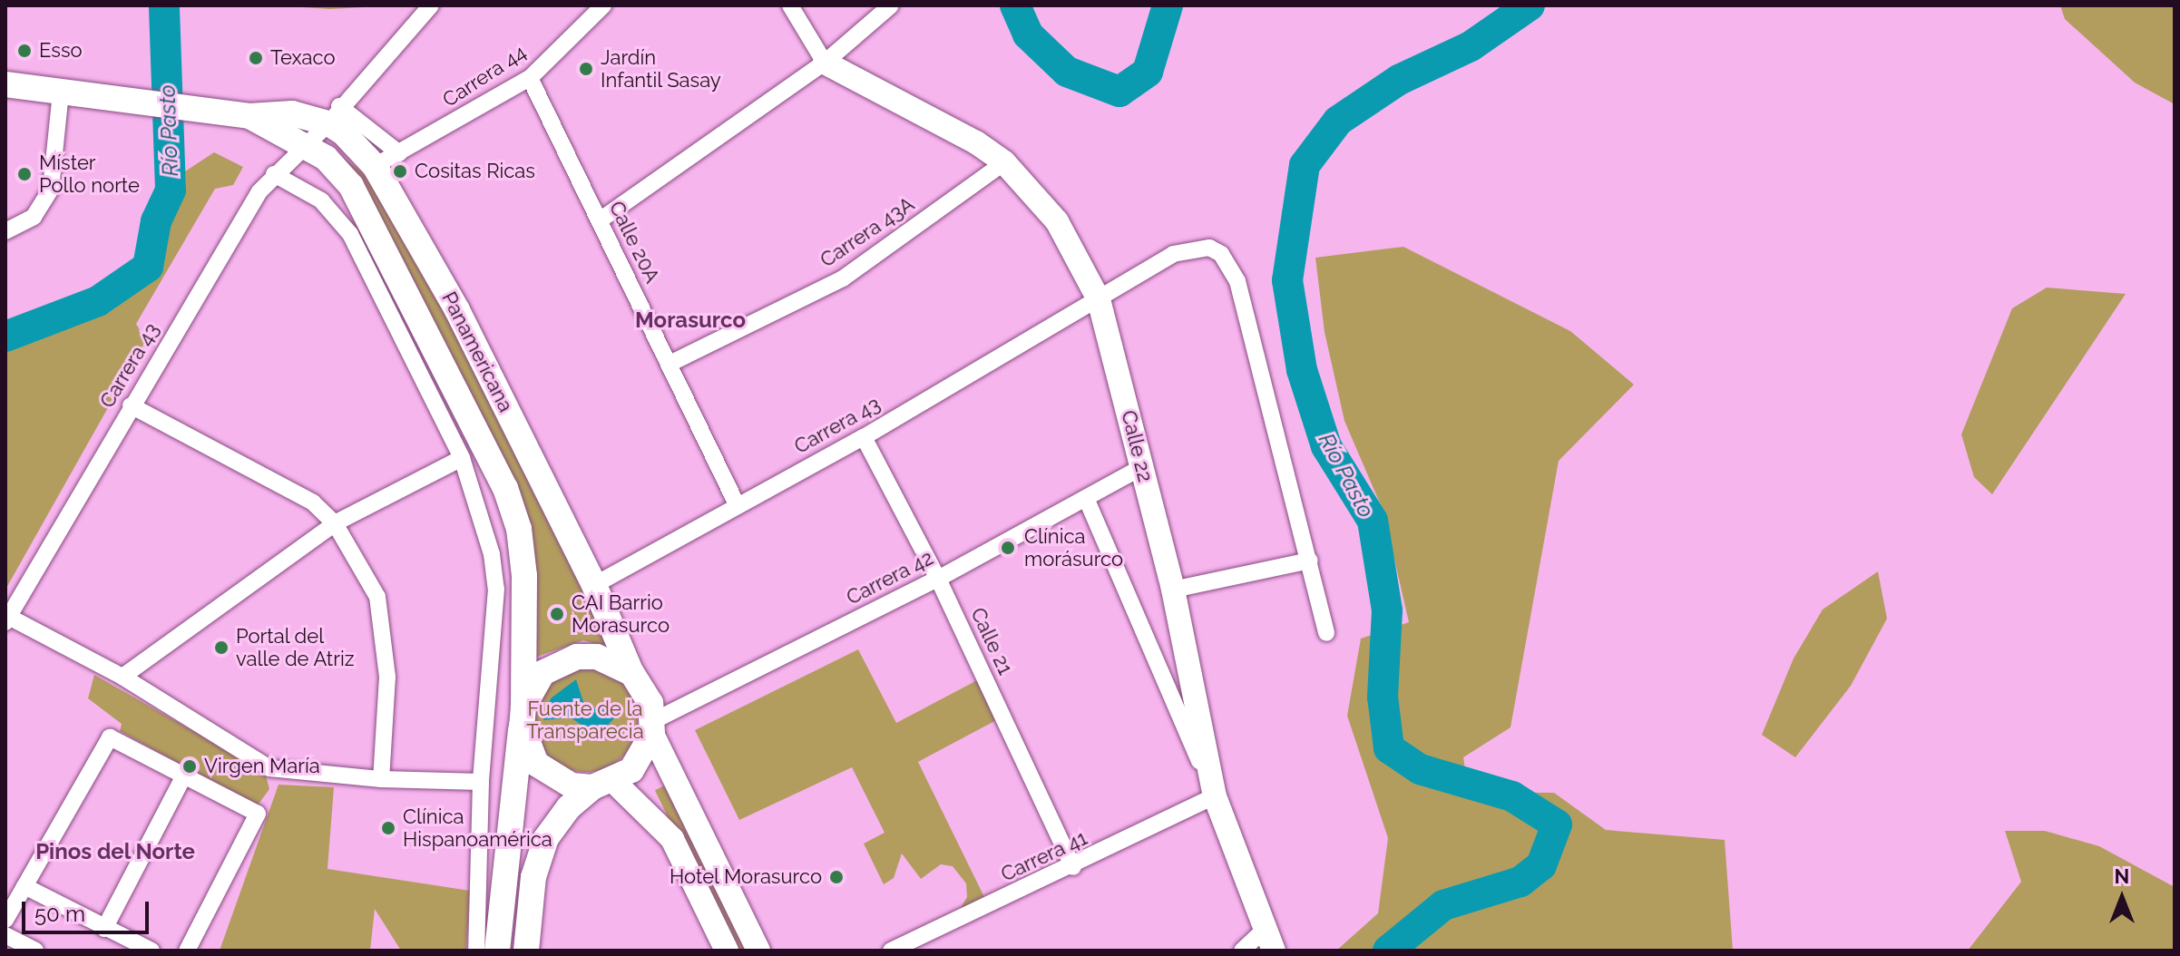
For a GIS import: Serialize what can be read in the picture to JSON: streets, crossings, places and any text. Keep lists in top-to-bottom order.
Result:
{
  "streets": {
    "main road": ["Panamericana"],
    "street": [
      "Carrera 44",
      "Carrera 43A",
      "Calle 20A",
      "Carrera 43",
      "Calle 22",
      "Carrera 42",
      "Calle 21",
      "Carrera 41"
    ]
  },
  "crossings": [
    ["Carrera 44", "Calle 20A"],
    ["Carrera 44", "Panamericana"],
    ["Carrera 43A", "Calle 20A"],
    ["Carrera 43A", "Calle 22"],
    ["Calle 20A", "Carrera 43"],
    ["Panamericana", "Carrera 43"],
    ["Panamericana", "Carrera 42"],
    ["Carrera 43", "Calle 22"],
    ["Carrera 43", "Calle 21"],
    ["Calle 22", "Carrera 42"],
    ["Calle 22", "Carrera 41"],
    ["Carrera 42", "Calle 21"],
    ["Calle 21", "Carrera 41"]
  ],
  "districts": ["Morasurco", "Pinos del Norte"],
  "water": ["Río Pasto"],
  "parks": ["Fuente de la Transparecia"],
  "places": [
    "Esso",
    "Texaco",
    "Jardín Infantil Sasay",
    "Cositas Ricas",
    "Míster Pollo norte",
    "Clínica morásurco",
    "CAI Barrio Morasurco",
    "Portal del valle de Atriz",
    "Virgen María",
    "Clínica Hispanoamérica",
    "Hotel Morasurco"
  ],
  "scale_bar": "50 m",
  "north": "top"
}
